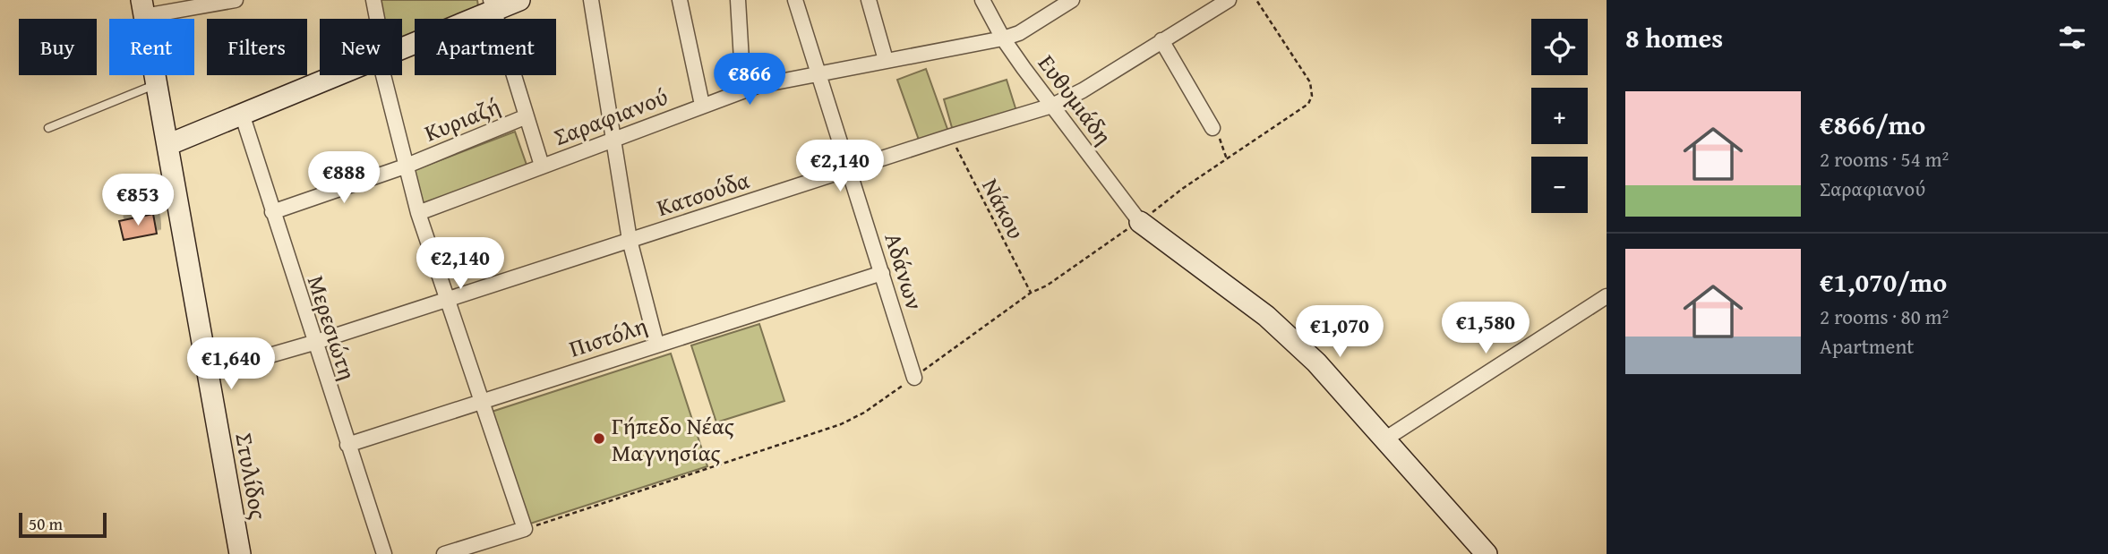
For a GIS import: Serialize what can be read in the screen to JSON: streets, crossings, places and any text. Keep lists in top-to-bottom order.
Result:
{
  "streets": {
    "street": [
      "Ευθυμιάδη",
      "Σαραφιανού",
      "Κυριαζή",
      "Κατσούδα",
      "Αδάνων",
      "Μερεσιώτη",
      "Πιστόλη",
      "Στυλίδος"
    ],
    "path": ["Νάκου"]
  },
  "crossings": [
    ["Ευθυμιάδη", "Σαραφιανού"],
    ["Ευθυμιάδη", "Κατσούδα"],
    ["Σαραφιανού", "Αδάνων"],
    ["Κυριαζή", "Μερεσιώτη"],
    ["Κατσούδα", "Νάκου"],
    ["Κατσούδα", "Αδάνων"],
    ["Κατσούδα", "Μερεσιώτη"],
    ["Κατσούδα", "Στυλίδος"],
    ["Αδάνων", "Πιστόλη"],
    ["Μερεσιώτη", "Πιστόλη"]
  ],
  "places": ["Γήπεδο Νέας Μαγνησίας"],
  "scale_bar": "50 m",
  "page": {
    "heading": "8 homes",
    "map_buttons": ["+", "−"],
    "chip": [
      "Buy",
      "Rent",
      "Filters",
      "New",
      "Apartment"
    ],
    "price": [
      "€866",
      "€2,140",
      "€888",
      "€853",
      "€2,140",
      "€1,580",
      "€1,070",
      "€1,640"
    ],
    "list": [
      {
        "name": "€866/mo",
        "note": "2 rooms · 54 m² · Σαραφιανού"
      },
      {
        "name": "€1,070/mo",
        "note": "2 rooms · 80 m² · Apartment"
      }
    ],
    "scale": "50 m"
  }
}
